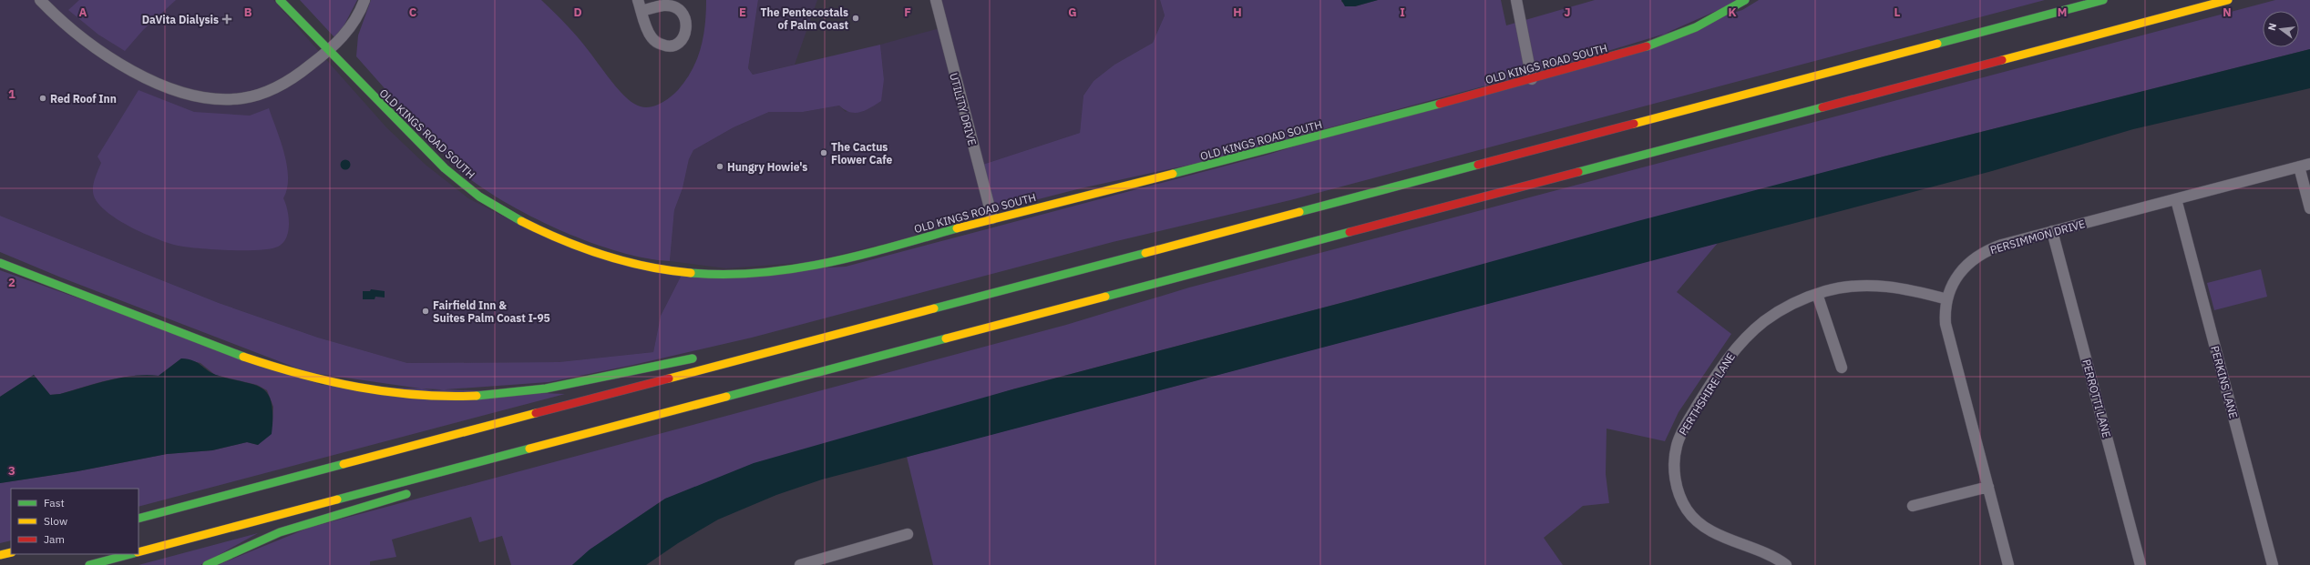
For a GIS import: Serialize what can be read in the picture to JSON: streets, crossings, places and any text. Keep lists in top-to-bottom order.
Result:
{
  "streets": {
    "main road": ["OLD KINGS ROAD SOUTH"],
    "street": [
      "UTILITY DRIVE",
      "PERSIMMON DRIVE",
      "PERKINS LANE",
      "PERTHSHIRE LANE",
      "PERROTTI LANE"
    ]
  },
  "crossings": [
    ["OLD KINGS ROAD SOUTH", "UTILITY DRIVE"],
    ["PERSIMMON DRIVE", "PERKINS LANE"],
    ["PERSIMMON DRIVE", "PERTHSHIRE LANE"],
    ["PERSIMMON DRIVE", "PERROTTI LANE"]
  ],
  "places": {
    "other": [
      "The Pentecostals of Palm Coast",
      "Red Roof Inn",
      "The Cactus Flower Cafe",
      "Hungry Howie's",
      "Fairfield Inn & Suites Palm Coast I-95"
    ],
    "health": ["DaVita Dialysis"]
  },
  "legend": ["Fast", "Slow", "Jam"],
  "north": "left",
  "grid": {
    "columns": [
      "A",
      "B",
      "C",
      "D",
      "E",
      "F",
      "G",
      "H",
      "I",
      "J",
      "K",
      "L",
      "M",
      "N"
    ],
    "rows": ["1", "2", "3"]
  }
}
